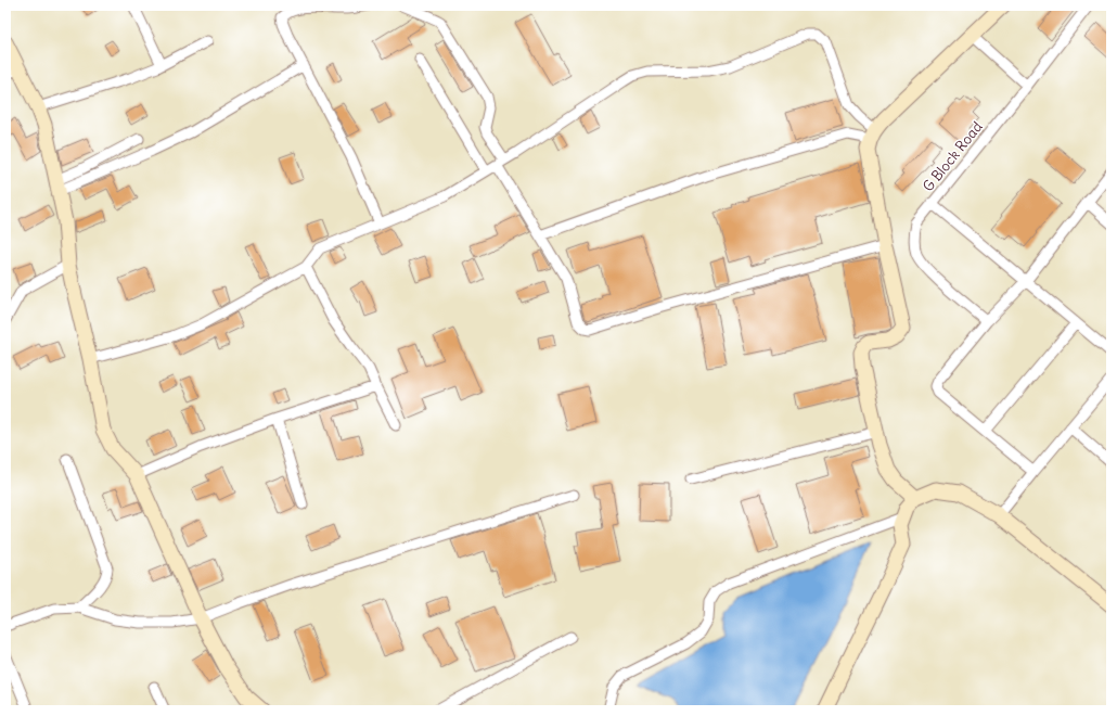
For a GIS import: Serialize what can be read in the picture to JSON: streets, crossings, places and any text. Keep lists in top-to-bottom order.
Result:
{
  "streets": {
    "street": ["G Block Road"]
  }
}
